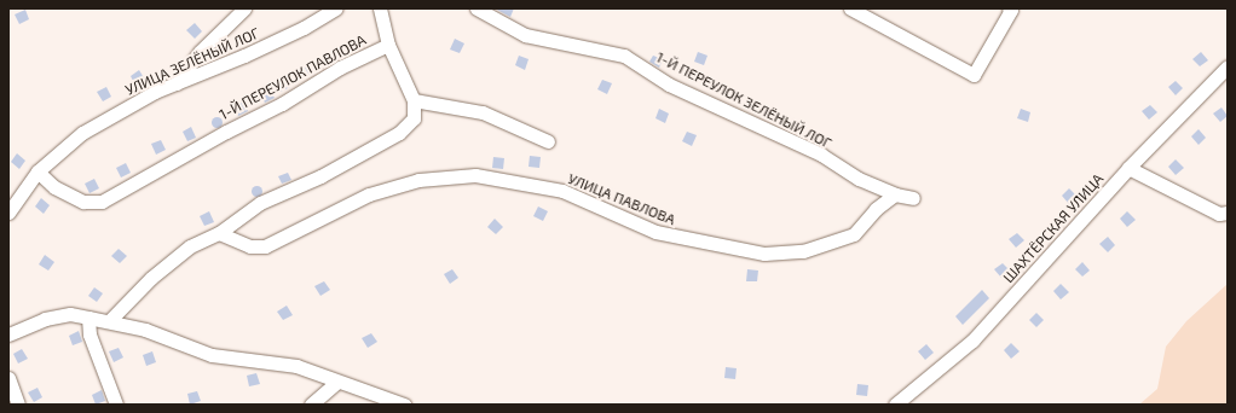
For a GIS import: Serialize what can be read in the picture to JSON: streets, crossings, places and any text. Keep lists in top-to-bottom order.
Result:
{
  "streets": {
    "street": [
      "УЛИЦА ЗЕЛЁНЫЙ ЛОГ",
      "1-Й ПЕРЕУЛОК ПАВЛОВА",
      "1-Й ПЕРЕУЛОК ЗЕЛЁНЫЙ ЛОГ",
      "УЛИЦА ПАВЛОВА",
      "ШАХТЁРСКАЯ УЛИЦА"
    ]
  },
  "crossings": [
    ["УЛИЦА ЗЕЛЁНЫЙ ЛОГ", "1-Й ПЕРЕУЛОК ПАВЛОВА"],
    ["1-Й ПЕРЕУЛОК ЗЕЛЁНЫЙ ЛОГ", "УЛИЦА ПАВЛОВА"]
  ]
}
